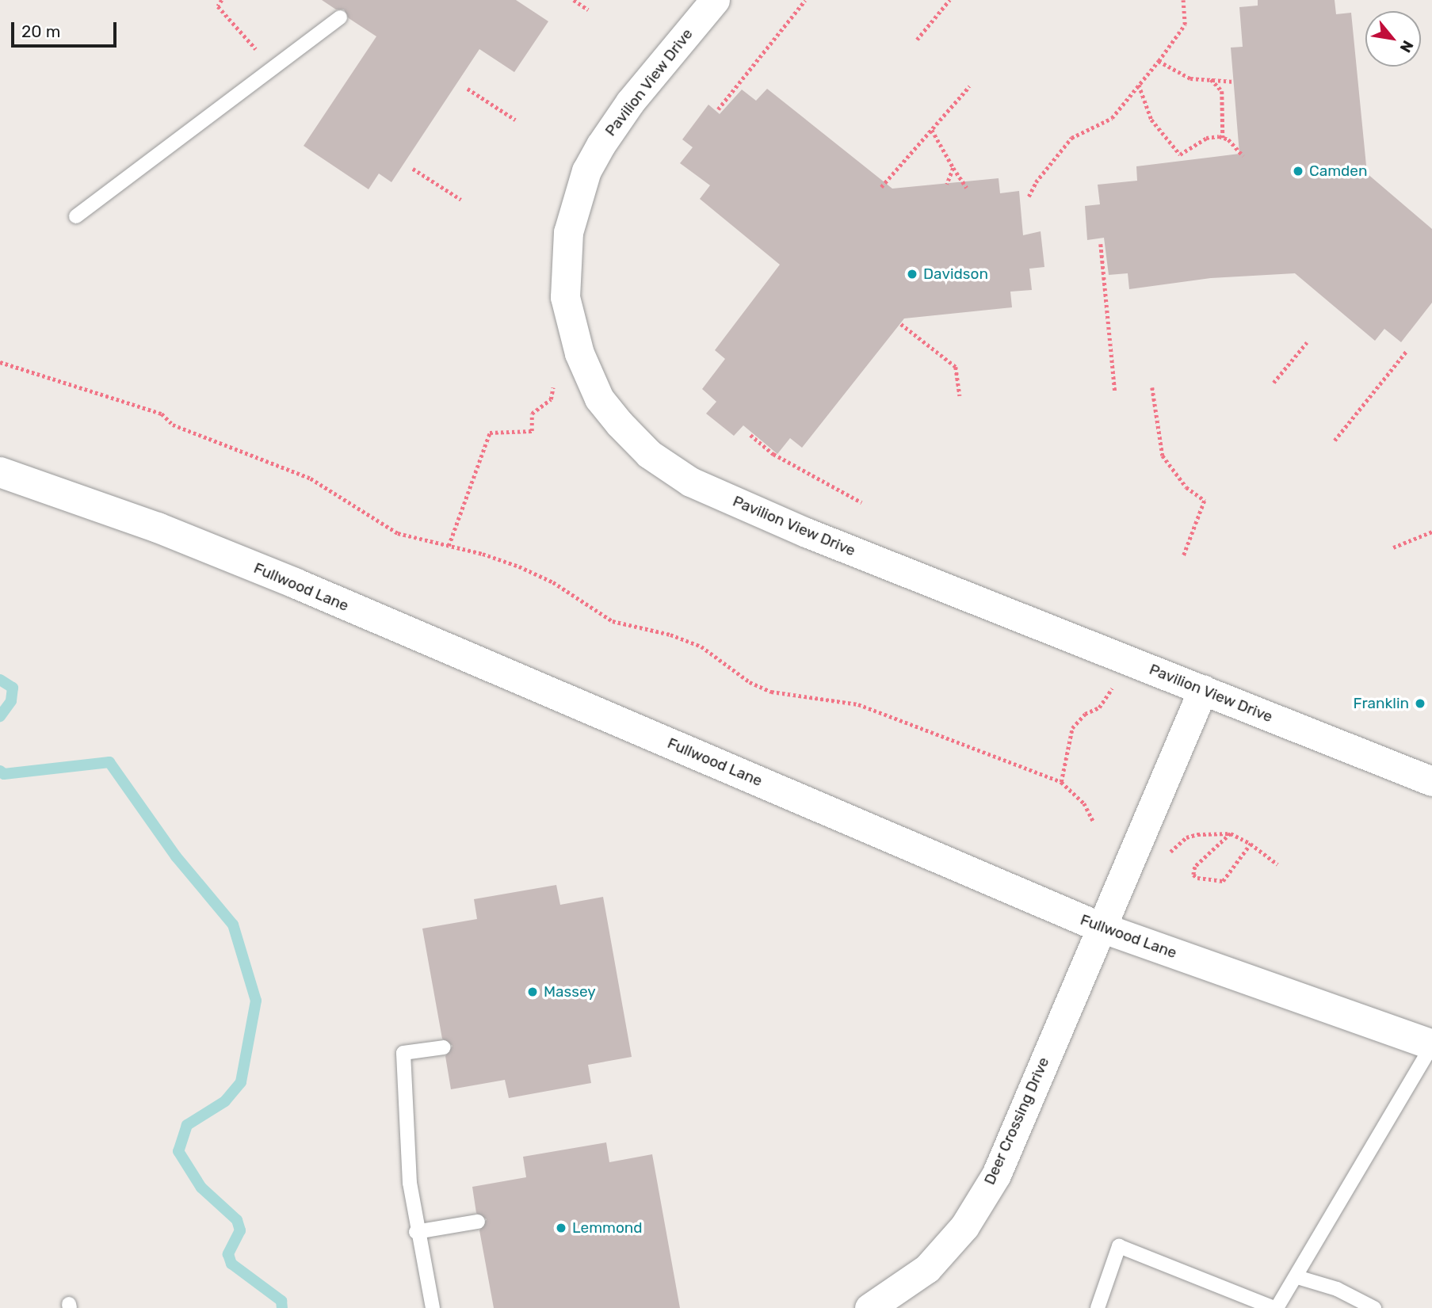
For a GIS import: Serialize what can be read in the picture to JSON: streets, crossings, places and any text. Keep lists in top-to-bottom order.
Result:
{
  "streets": {
    "street": ["Pavilion View Drive", "Fullwood Lane", "Deer Crossing Drive"]
  },
  "crossings": [
    ["Pavilion View Drive", "Deer Crossing Drive"],
    ["Fullwood Lane", "Deer Crossing Drive"]
  ],
  "places": [
    "Camden",
    "Davidson",
    "Franklin",
    "Massey",
    "Lemmond"
  ],
  "scale_bar": "20 m",
  "north": "bottom right"
}
